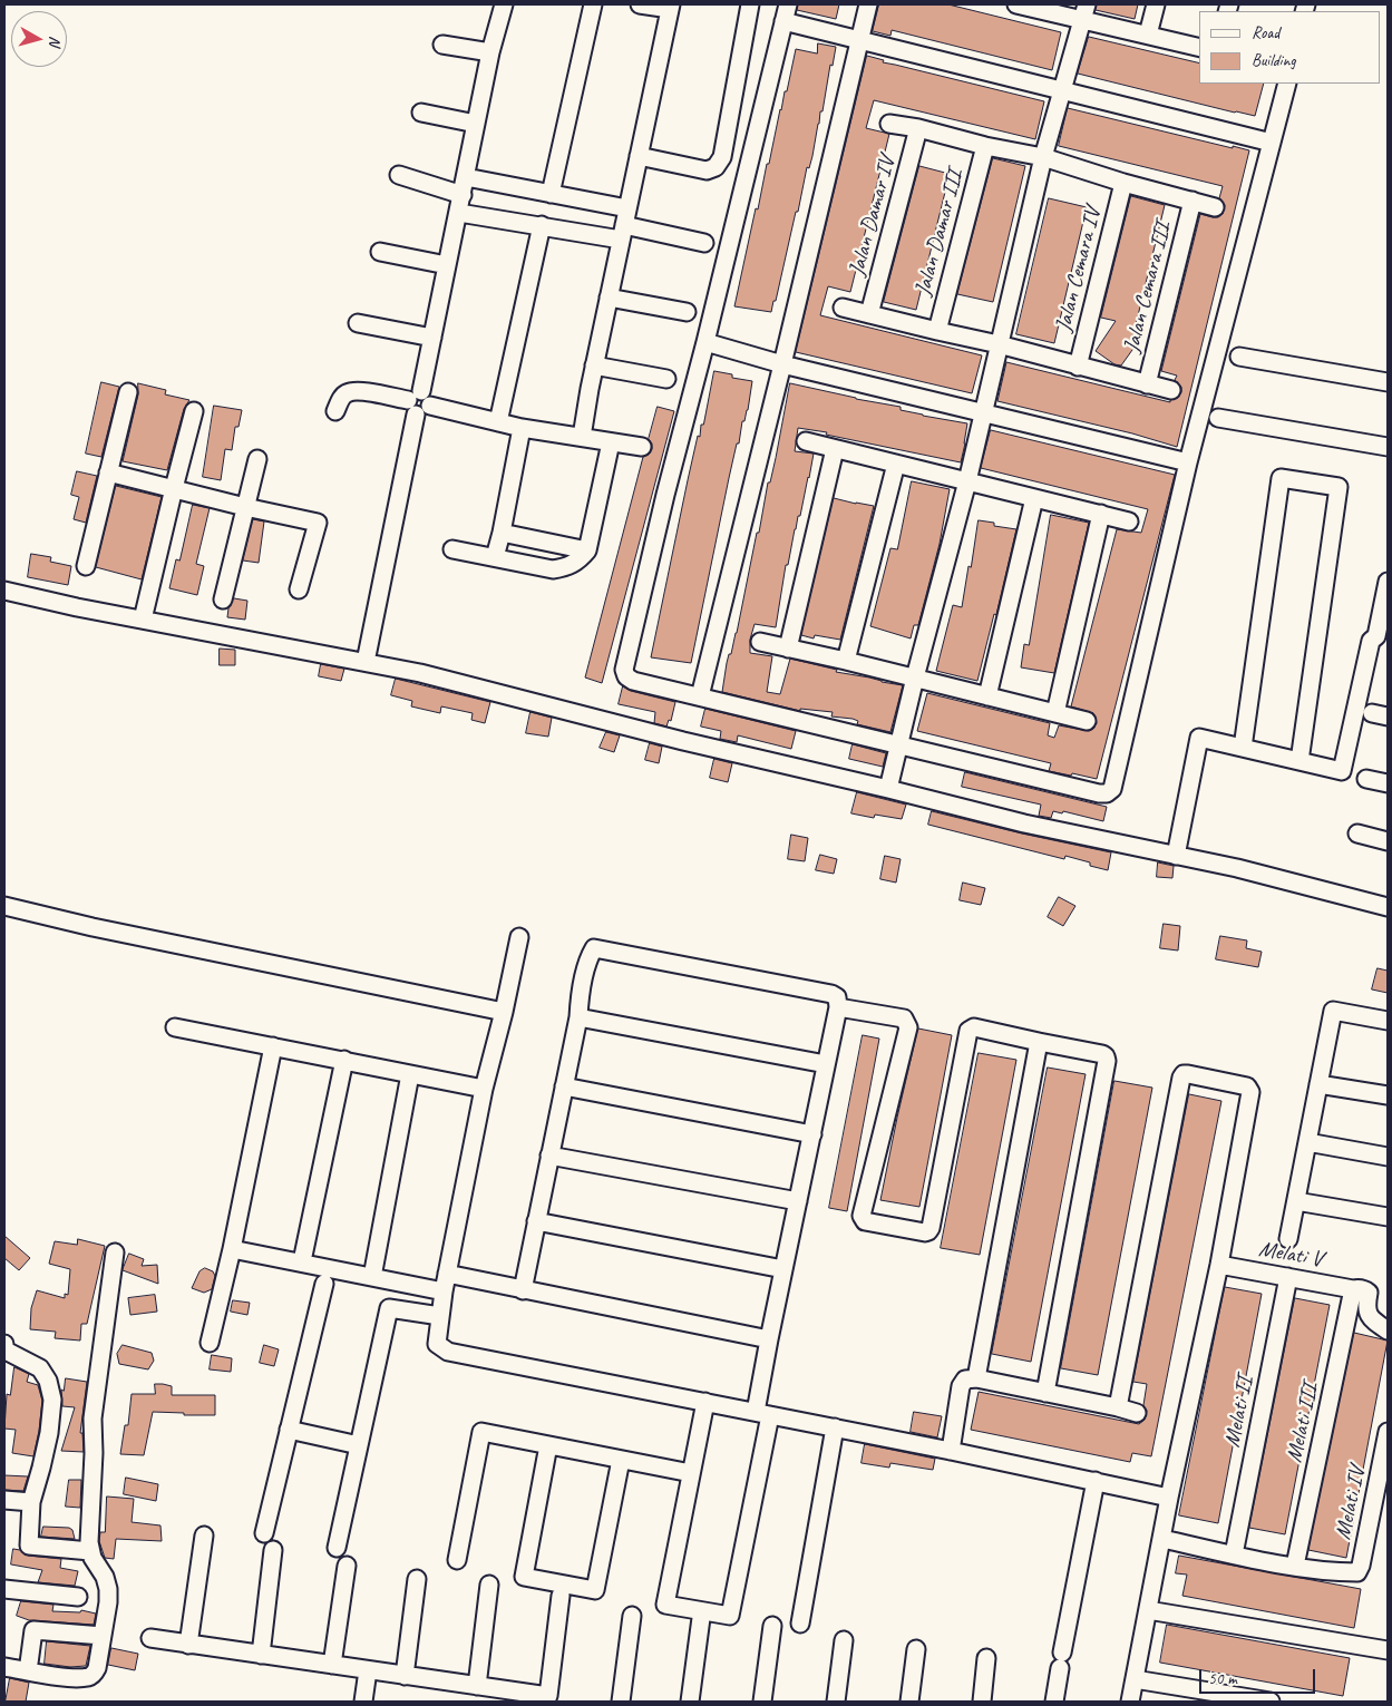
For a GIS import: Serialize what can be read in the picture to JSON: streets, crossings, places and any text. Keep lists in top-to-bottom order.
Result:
{
  "streets": {
    "street": [
      "Jalan Damar IV",
      "Jalan Damar III",
      "Jalan Cemara IV",
      "Jalan Cemara III",
      "Melati V",
      "Melati II",
      "Melati III",
      "Melati IV"
    ]
  },
  "crossings": [
    ["Melati V", "Melati II"],
    ["Melati V", "Melati III"],
    ["Melati III", "Melati IV"]
  ],
  "legend": ["Road", "Building"],
  "scale_bar": "50 m",
  "north": "right"
}
